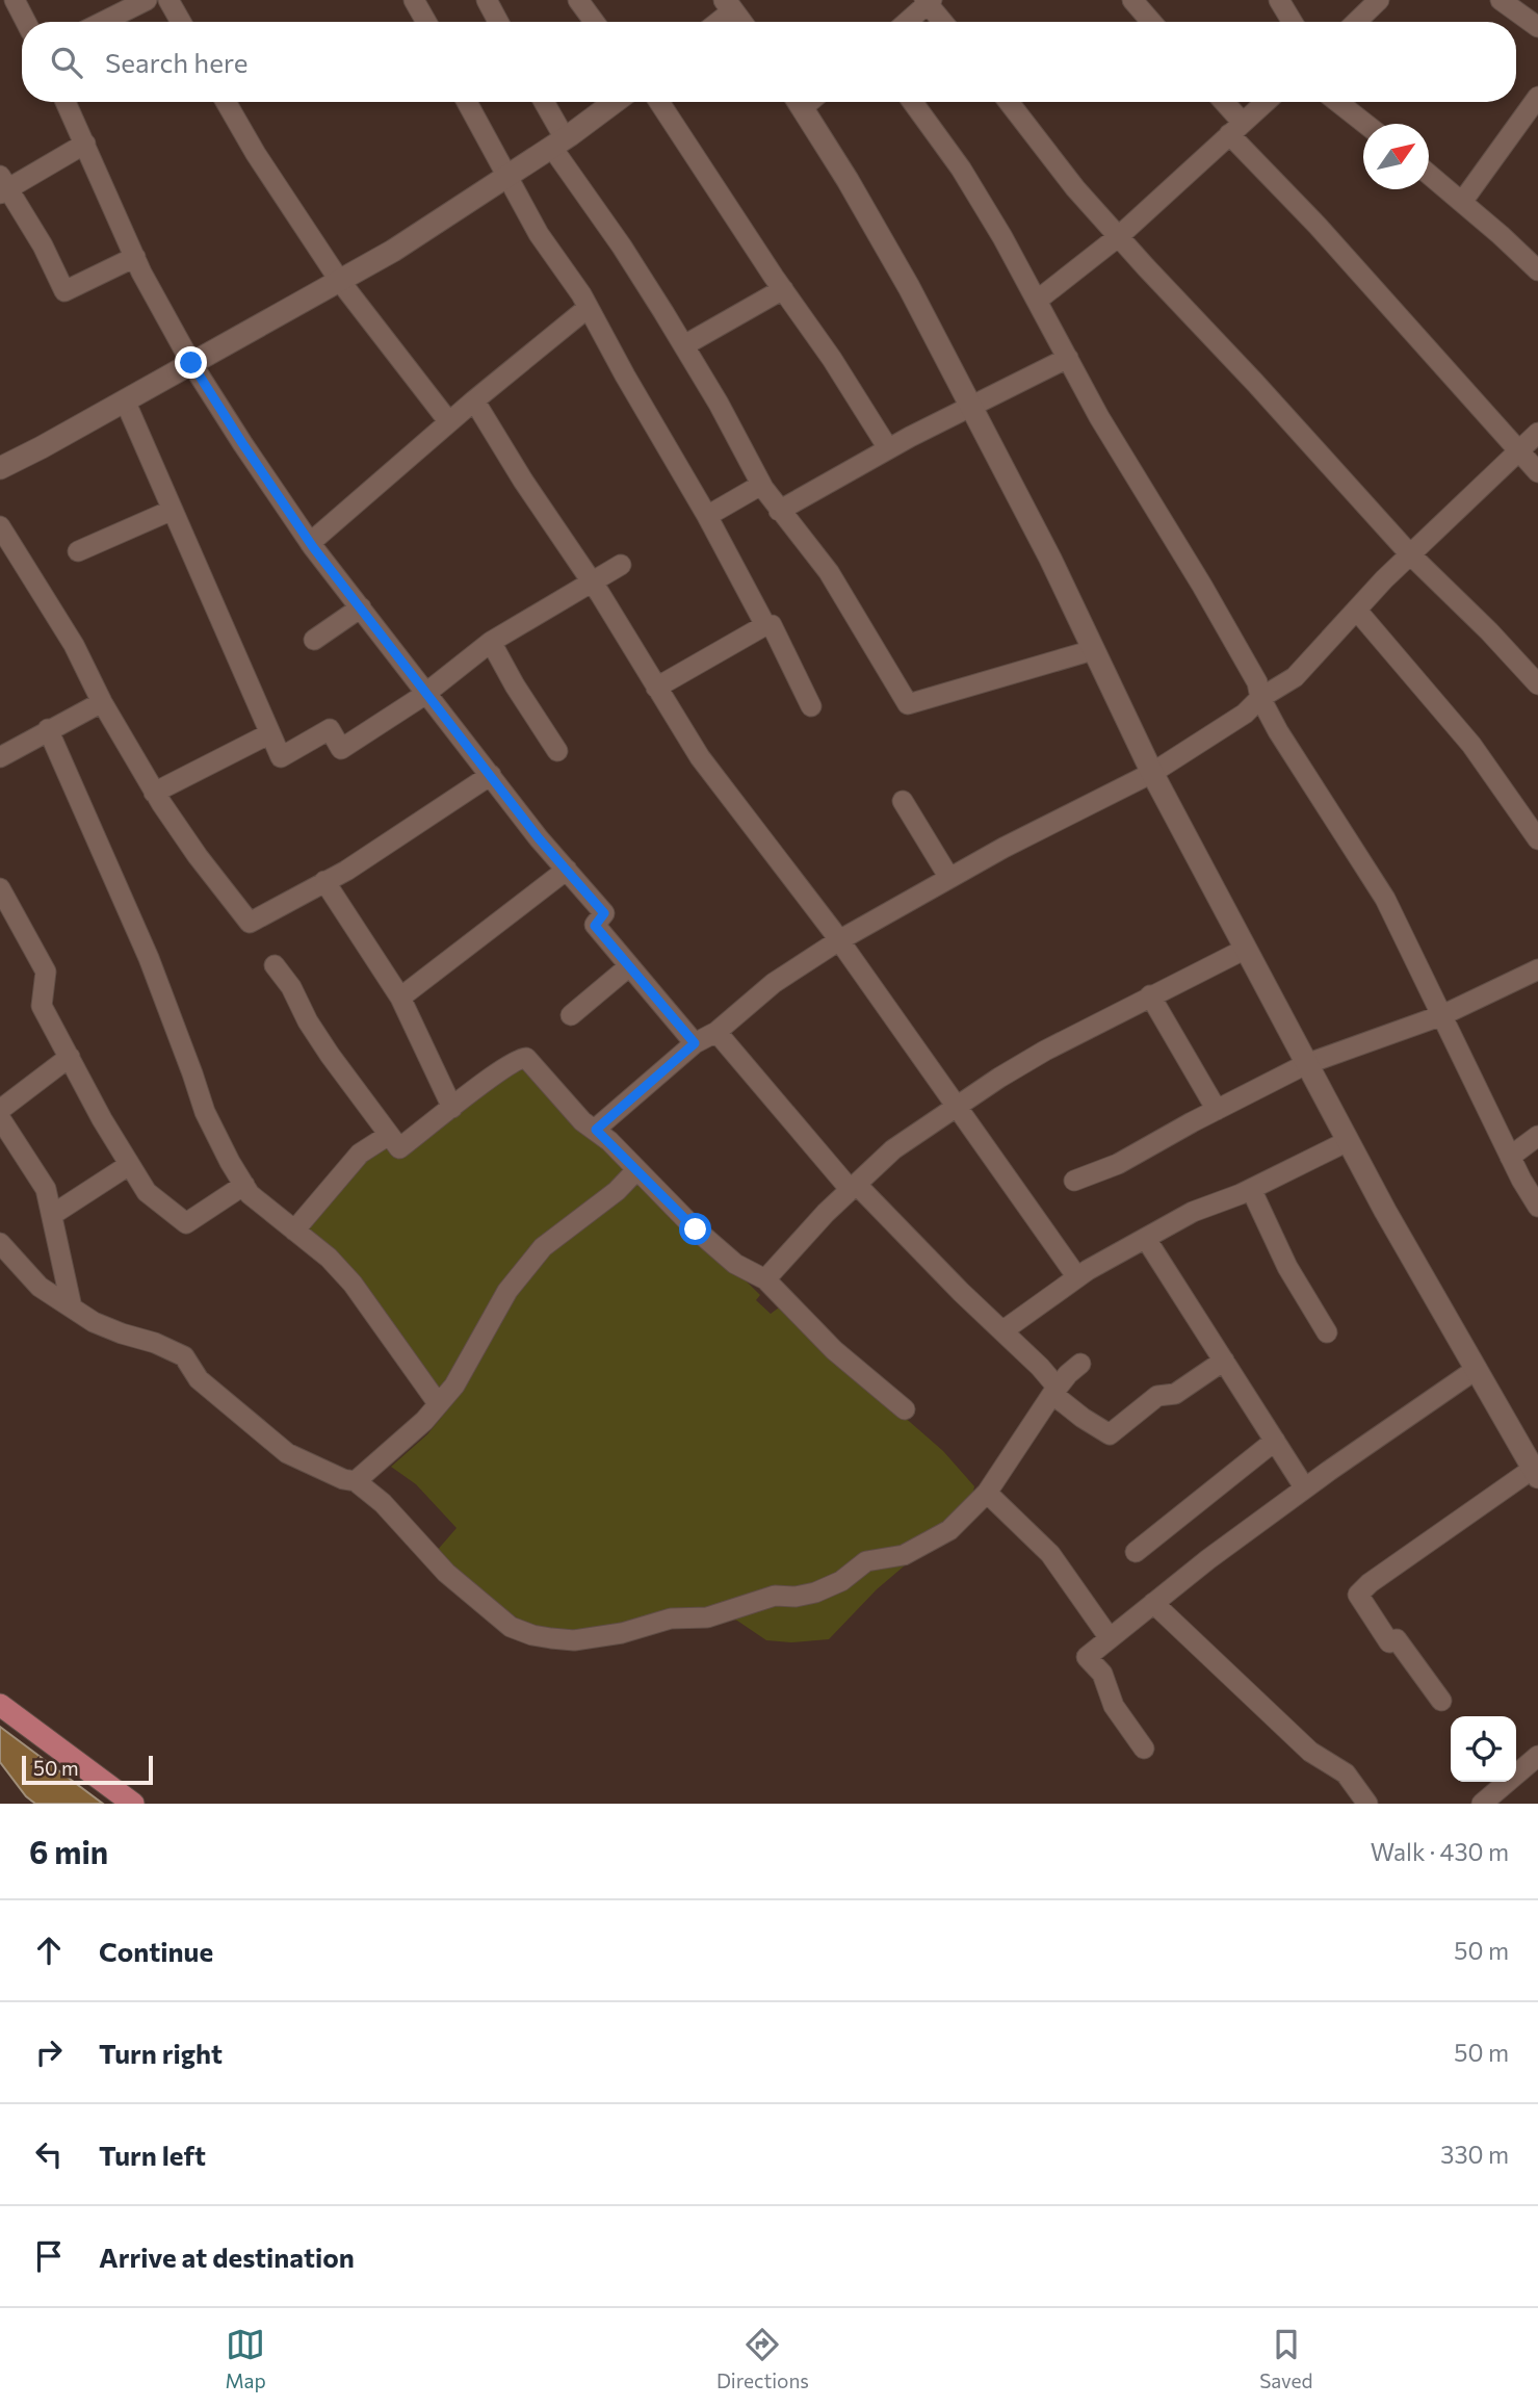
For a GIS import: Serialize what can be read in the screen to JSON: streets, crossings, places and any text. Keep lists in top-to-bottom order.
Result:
{
  "scale_bar": "50 m",
  "north": "top right",
  "page": {
    "search": "Search here",
    "scale": "50 m",
    "heading": ["6 min", "Walk · 430 m"],
    "list": [
      ["Continue", "50 m"],
      ["Turn right", "50 m"],
      ["Turn left", "330 m"],
      "Arrive at destination"
    ],
    "nav": ["Map", "Directions", "Saved"]
  }
}
